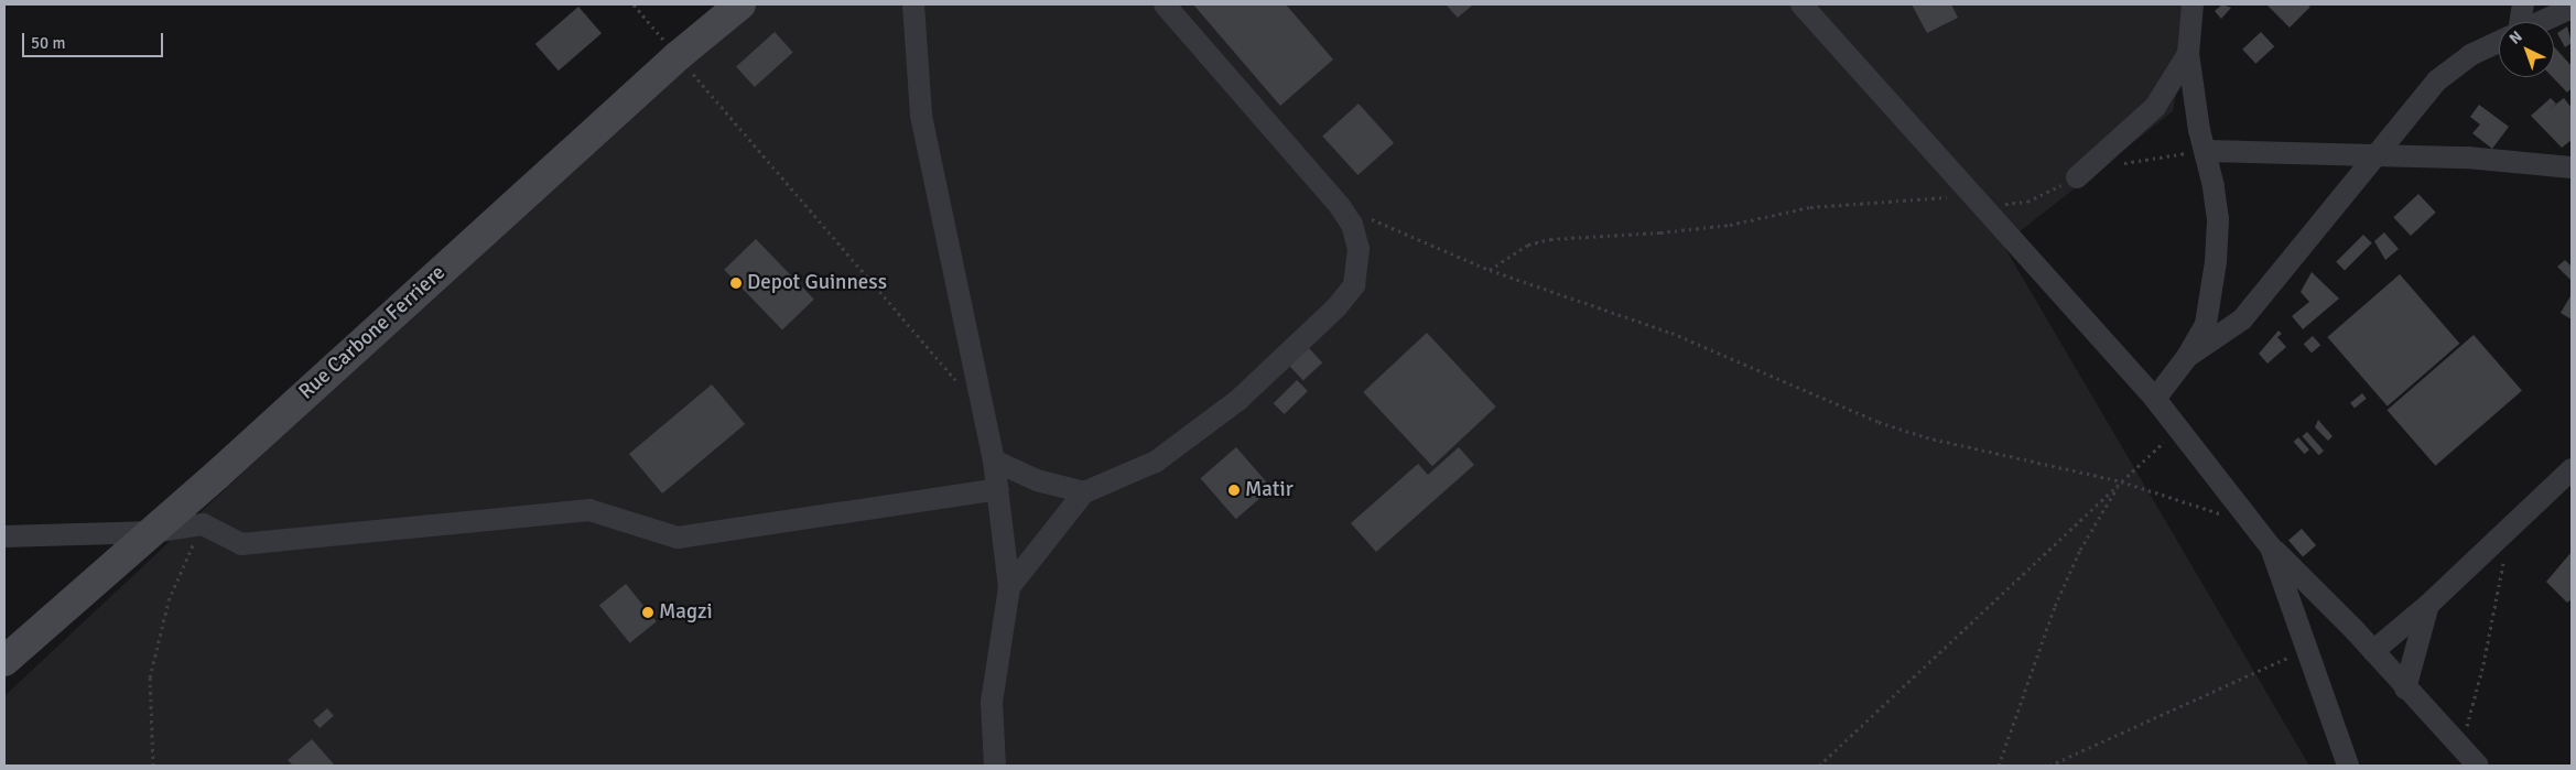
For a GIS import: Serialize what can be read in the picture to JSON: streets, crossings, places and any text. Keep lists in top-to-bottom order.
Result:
{
  "streets": {
    "street": ["Rue Carbone Ferriere"]
  },
  "places": ["Depot Guinness", "Matir", "Magzi"],
  "scale_bar": "50 m",
  "north": "top left"
}
